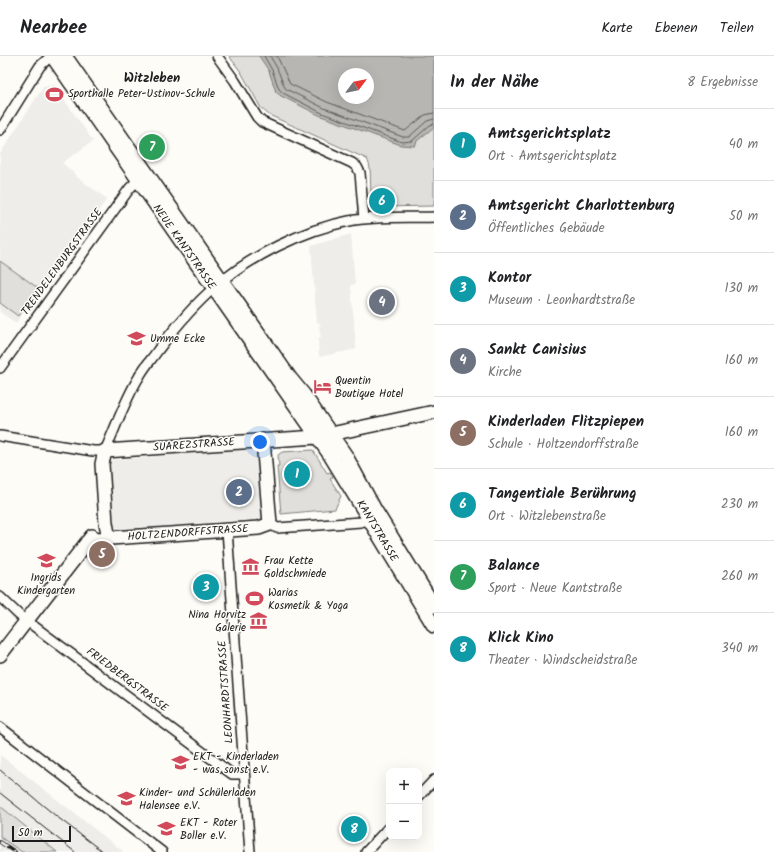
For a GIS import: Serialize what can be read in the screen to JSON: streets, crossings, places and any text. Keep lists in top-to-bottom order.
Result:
{
  "streets": {
    "main road": [
      "NEUE KANTSTRASSE",
      "SUAREZSTRASSE",
      "KANTSTRASSE",
      "HOLTZENDORFFSTRASSE"
    ],
    "street": ["TRENDELENBURGSTRASSE", "FRIEDBERGSTRASSE", "LEONHARDTSTRASSE"]
  },
  "crossings": [
    ["NEUE KANTSTRASSE", "TRENDELENBURGSTRASSE"],
    ["NEUE KANTSTRASSE", "SUAREZSTRASSE"],
    ["NEUE KANTSTRASSE", "KANTSTRASSE"],
    ["SUAREZSTRASSE", "KANTSTRASSE"],
    ["KANTSTRASSE", "HOLTZENDORFFSTRASSE"],
    ["HOLTZENDORFFSTRASSE", "LEONHARDTSTRASSE"],
    ["FRIEDBERGSTRASSE", "LEONHARDTSTRASSE"]
  ],
  "districts": ["Witzleben"],
  "places": {
    "sports": ["Sporthalle Peter-Ustinov-Schule", "Warias Kosmetik & Yoga"],
    "school or university": [
      "Umme Ecke",
      "Ingrids Kindergarten",
      "EKT - Kinderladen - was sonst e.V.",
      "Kinder- und Schülerladen Halensee e.V.",
      "EKT - Roter Boller e.V."
    ],
    "hotel": ["Quentin Boutique Hotel"],
    "museum": ["Frau Kette Goldschmiede", "Nina Horvitz Galerie"]
  },
  "scale_bar": "50 m",
  "north": "top right",
  "page": {
    "header": "Nearbee",
    "nav": ["Karte", "Ebenen", "Teilen"],
    "heading": ["In der Nähe", "8 Ergebnisse"],
    "list": [
      {
        "mark": "1",
        "name": "Amtsgerichtsplatz",
        "note": "Ort · Amtsgerichtsplatz",
        "value": "40 m"
      },
      {
        "mark": "2",
        "name": "Amtsgericht Charlottenburg",
        "note": "Öffentliches Gebäude",
        "value": "50 m"
      },
      {
        "mark": "3",
        "name": "Kontor",
        "note": "Museum · Leonhardtstraße",
        "value": "130 m"
      },
      {
        "mark": "4",
        "name": "Sankt Canisius",
        "note": "Kirche",
        "value": "160 m"
      },
      {
        "mark": "5",
        "name": "Kinderladen Flitzpiepen",
        "note": "Schule · Holtzendorffstraße",
        "value": "160 m"
      },
      {
        "mark": "6",
        "name": "Tangentiale Berührung",
        "note": "Ort · Witzlebenstraße",
        "value": "230 m"
      },
      {
        "mark": "7",
        "name": "Balance",
        "note": "Sport · Neue Kantstraße",
        "value": "260 m"
      },
      {
        "mark": "8",
        "name": "Klick Kino",
        "note": "Theater · Windscheidstraße",
        "value": "340 m"
      }
    ],
    "pins": [
      "7",
      "6",
      "4",
      "1",
      "2",
      "5",
      "3",
      "8"
    ],
    "map_buttons": ["+", "−"],
    "scale": "50 m"
  }
}
